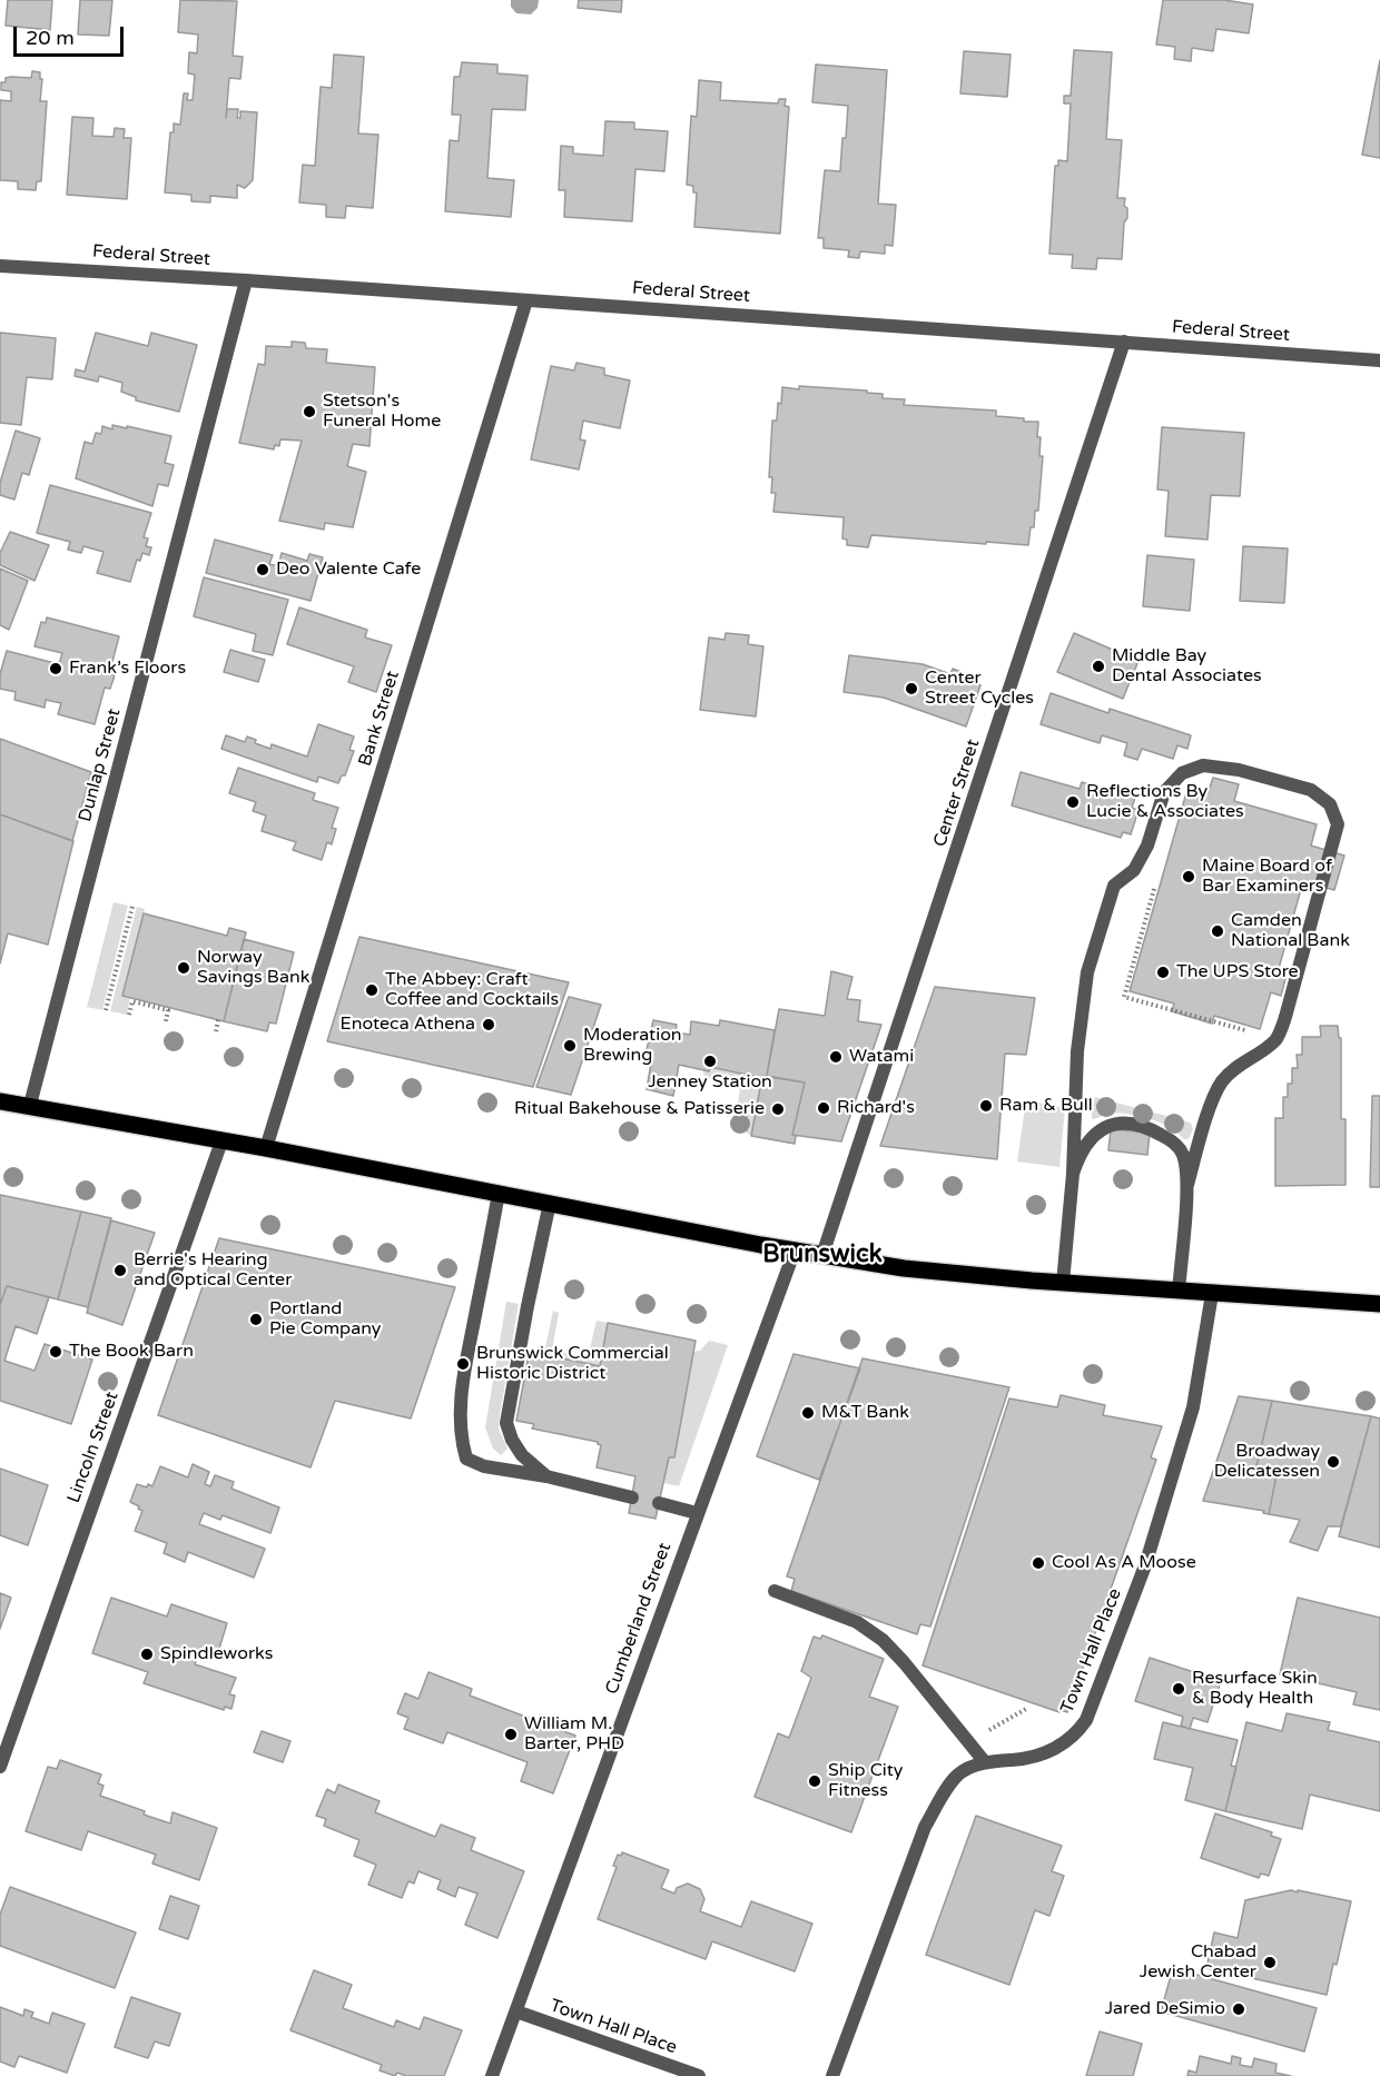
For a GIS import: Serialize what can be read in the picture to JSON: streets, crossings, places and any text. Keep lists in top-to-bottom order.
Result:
{
  "streets": {
    "street": [
      "Federal Street",
      "Bank Street",
      "Dunlap Street",
      "Center Street",
      "Lincoln Street",
      "Cumberland Street",
      "Town Hall Place"
    ]
  },
  "crossings": [
    ["Federal Street", "Bank Street"],
    ["Federal Street", "Dunlap Street"],
    ["Federal Street", "Center Street"],
    ["Cumberland Street", "Town Hall Place"]
  ],
  "districts": ["Brunswick"],
  "places": [
    "Stetson's Funeral Home",
    "Deo Valente Cafe",
    "Middle Bay Dental Associates",
    "Frank’s Floors",
    "Center Street Cycles",
    "Reflections By Lucie & Associates",
    "Maine Board of Bar Examiners",
    "Camden National Bank",
    "Norway Savings Bank",
    "The UPS Store",
    "The Abbey: Craft Coffee and Cocktails",
    "Enoteca Athena",
    "Moderation Brewing",
    "Watami",
    "Jenney Station",
    "Ram & Bull",
    "Richard's",
    "Ritual Bakehouse & Patisserie",
    "Berrie's Hearing and Optical Center",
    "Portland Pie Company",
    "The Book Barn",
    "Brunswick Commercial Historic District",
    "M&T Bank",
    "Broadway Delicatessen",
    "Cool As A Moose",
    "Spindleworks",
    "Resurface Skin & Body Health",
    "William M. Barter, PHD",
    "Ship City Fitness",
    "Chabad Jewish Center",
    "Jared DeSimio"
  ],
  "scale_bar": "20 m"
}
